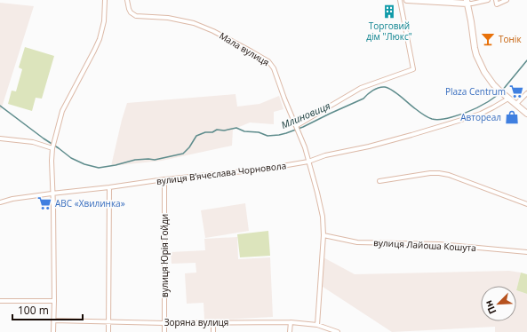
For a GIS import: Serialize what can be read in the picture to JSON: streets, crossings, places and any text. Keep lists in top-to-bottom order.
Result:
{
  "streets": {
    "street": [
      "Мала вулиця",
      "вулиця Вʼячеслава Чорновола",
      "вулиця Лайоша Кошута",
      "вулиця Юрія Гойди",
      "Зоряна вулиця"
    ]
  },
  "crossings": [
    ["Мала вулиця", "вулиця Вʼячеслава Чорновола"],
    ["Мала вулиця", "вулиця Лайоша Кошута"],
    ["Мала вулиця", "Зоряна вулиця"],
    ["вулиця Вʼячеслава Чорновола", "вулиця Юрія Гойди"],
    ["вулиця Юрія Гойди", "Зоряна вулиця"]
  ],
  "water": ["Млиновиця"],
  "places": {
    "building": ["Торговий дім \"Люкс\""],
    "bar": ["Тонік"],
    "supermarket": ["Plaza Centrum", "АВС «Хвилинка»"],
    "shop": ["Автореал"]
  },
  "scale_bar": "100 m",
  "north": "bottom left"
}
